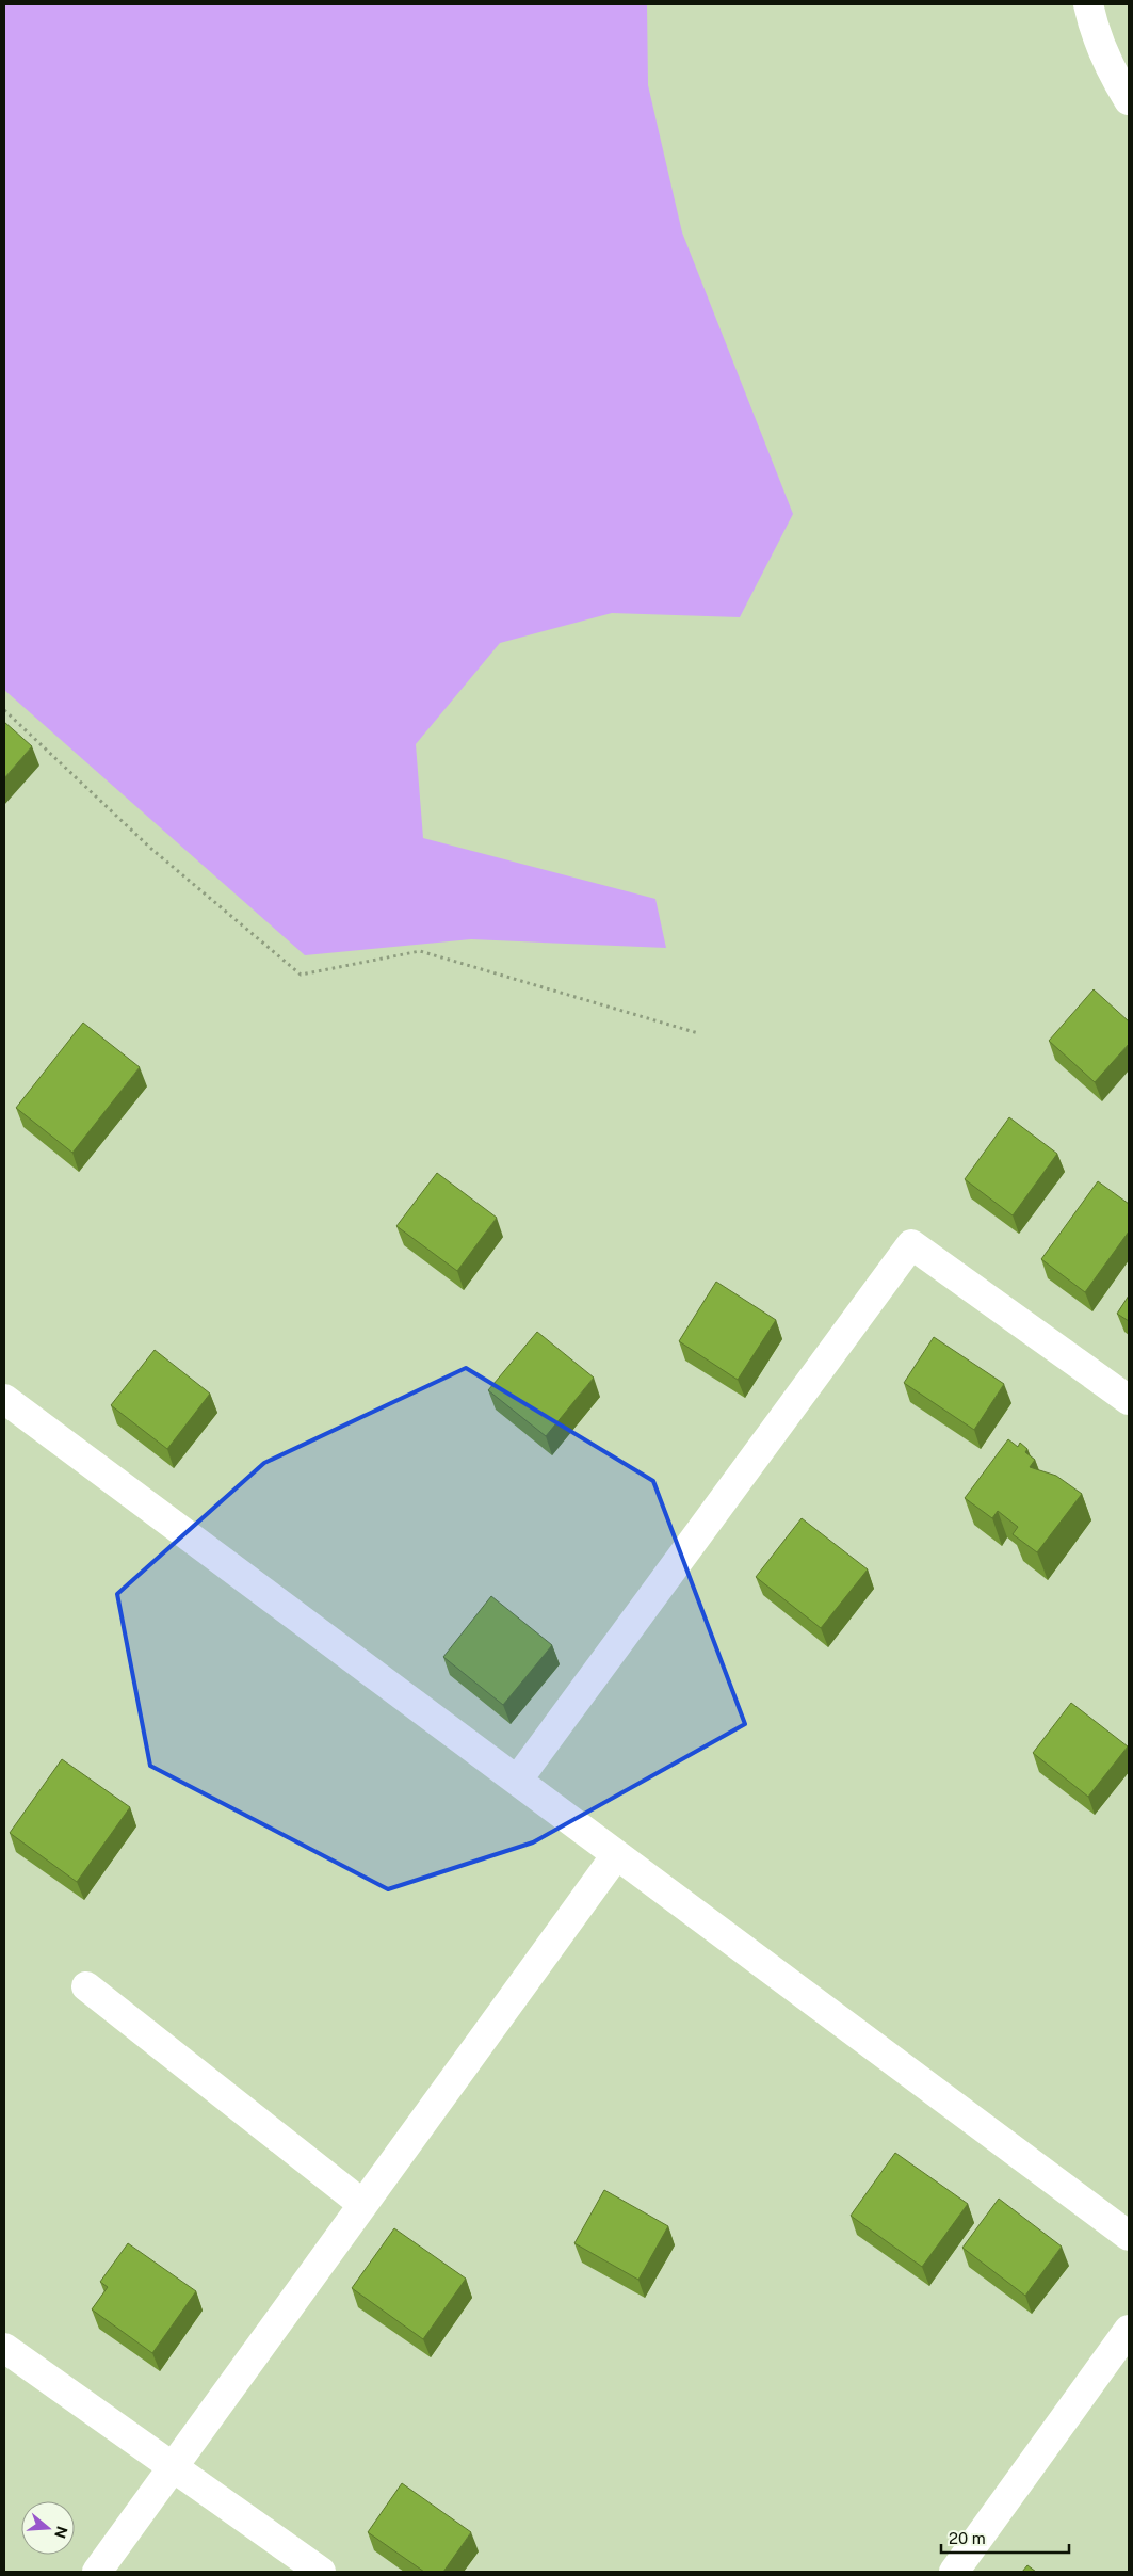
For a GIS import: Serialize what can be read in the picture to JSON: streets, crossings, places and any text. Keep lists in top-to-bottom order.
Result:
{
  "scale_bar": "20 m",
  "north": "right"
}
